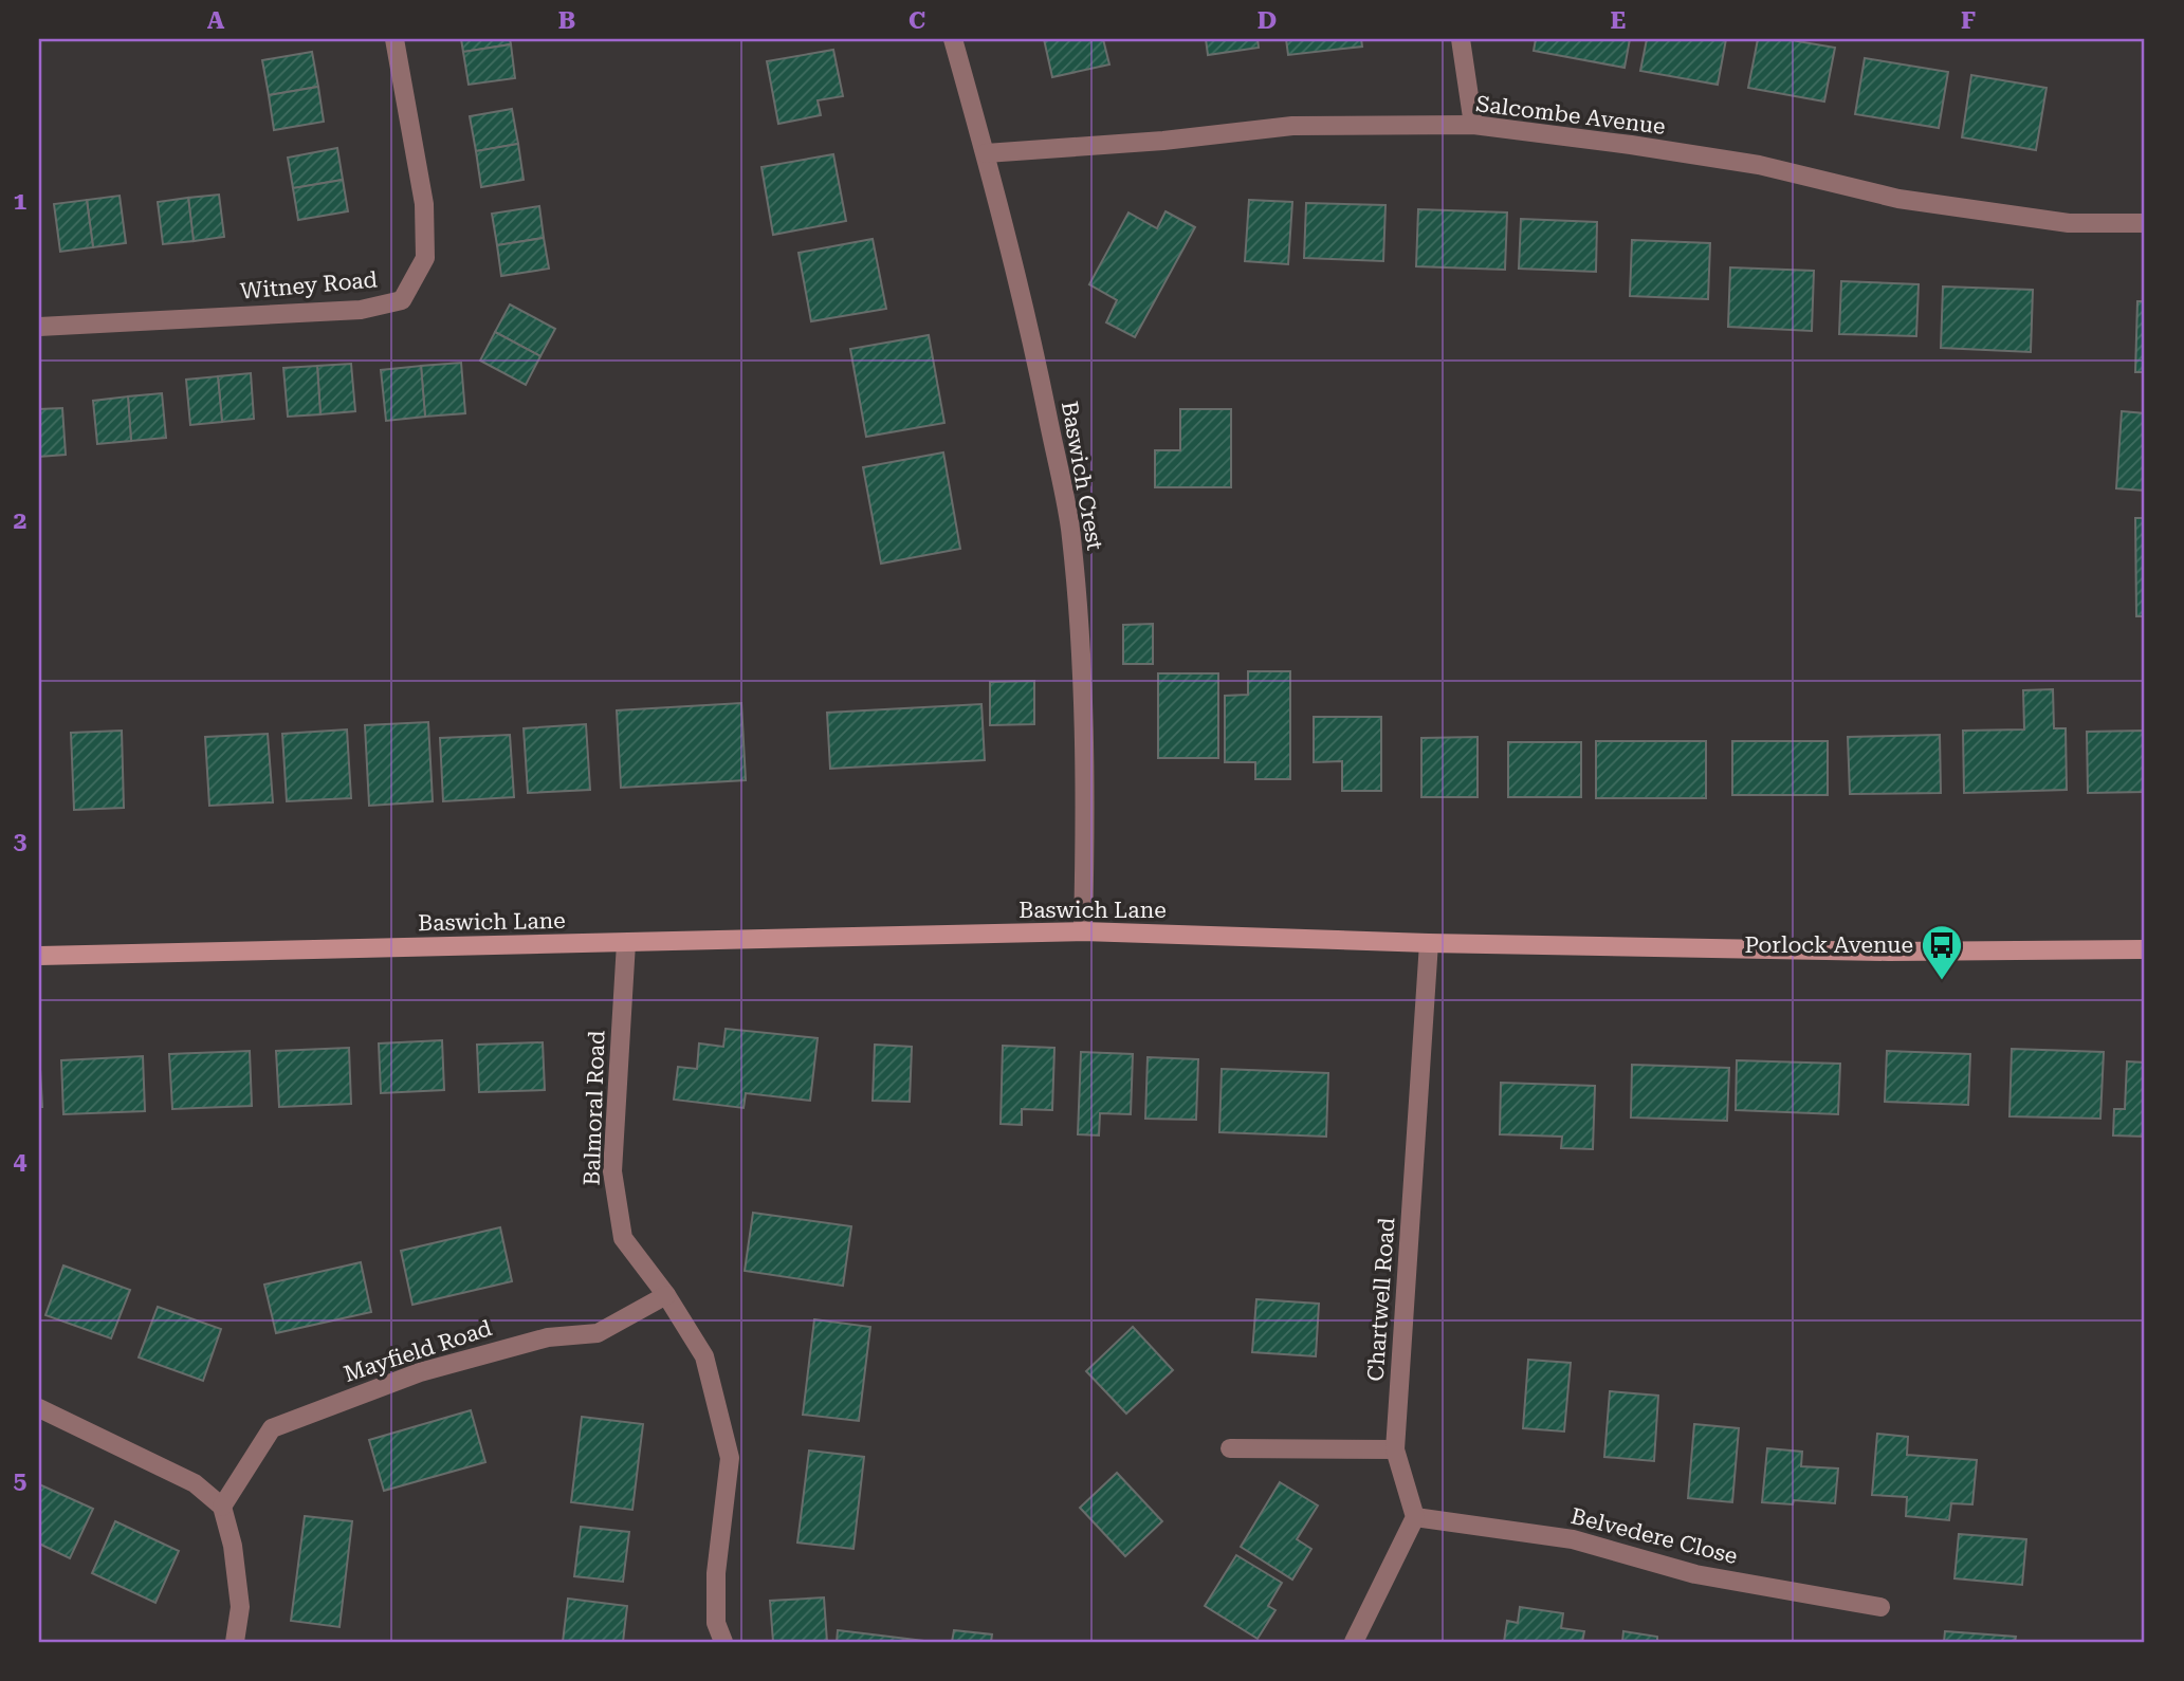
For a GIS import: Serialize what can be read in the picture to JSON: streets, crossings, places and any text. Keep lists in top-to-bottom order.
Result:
{
  "streets": {
    "street": [
      "Salcombe Avenue",
      "Witney Road",
      "Baswich Crest",
      "Baswich Lane",
      "Balmoral Road",
      "Chartwell Road",
      "Mayfield Road",
      "Belvedere Close"
    ]
  },
  "crossings": [
    ["Salcombe Avenue", "Baswich Crest"],
    ["Baswich Crest", "Baswich Lane"],
    ["Baswich Lane", "Balmoral Road"],
    ["Baswich Lane", "Chartwell Road"],
    ["Balmoral Road", "Mayfield Road"],
    ["Chartwell Road", "Belvedere Close"]
  ],
  "places": {
    "bus stop": ["Porlock Avenue"]
  },
  "grid": {
    "columns": [
      "A",
      "B",
      "C",
      "D",
      "E",
      "F"
    ],
    "rows": [
      "1",
      "2",
      "3",
      "4",
      "5"
    ]
  }
}
